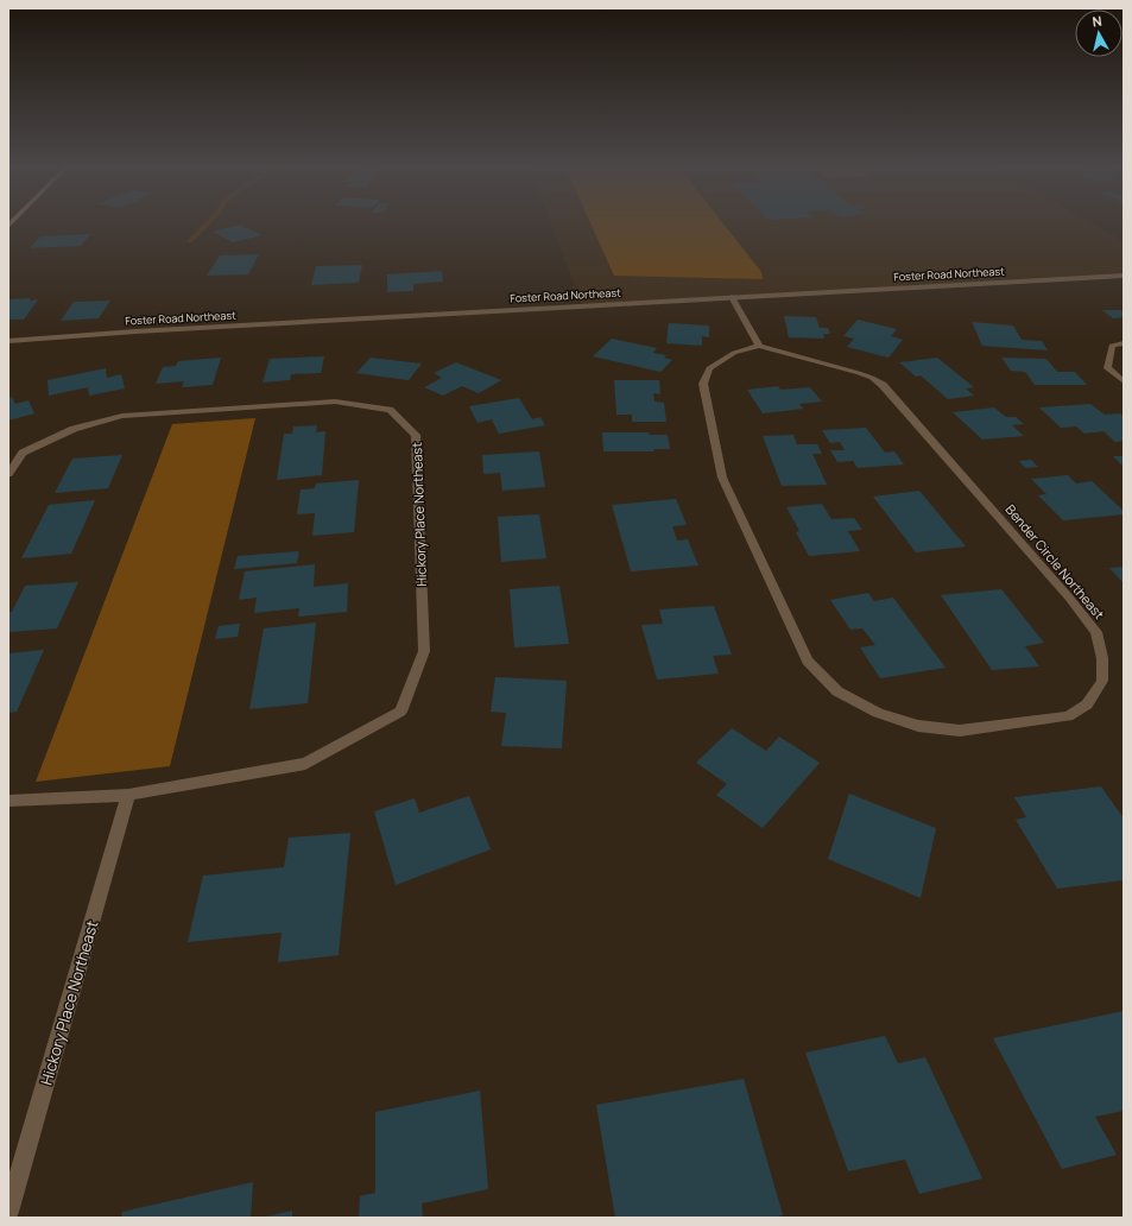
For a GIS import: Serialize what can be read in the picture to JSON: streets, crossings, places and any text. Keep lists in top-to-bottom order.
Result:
{
  "streets": {
    "street": ["Foster Road Northeast", "Hickory Place Northeast", "Bender Circle Northeast"]
  },
  "north": "top"
}
